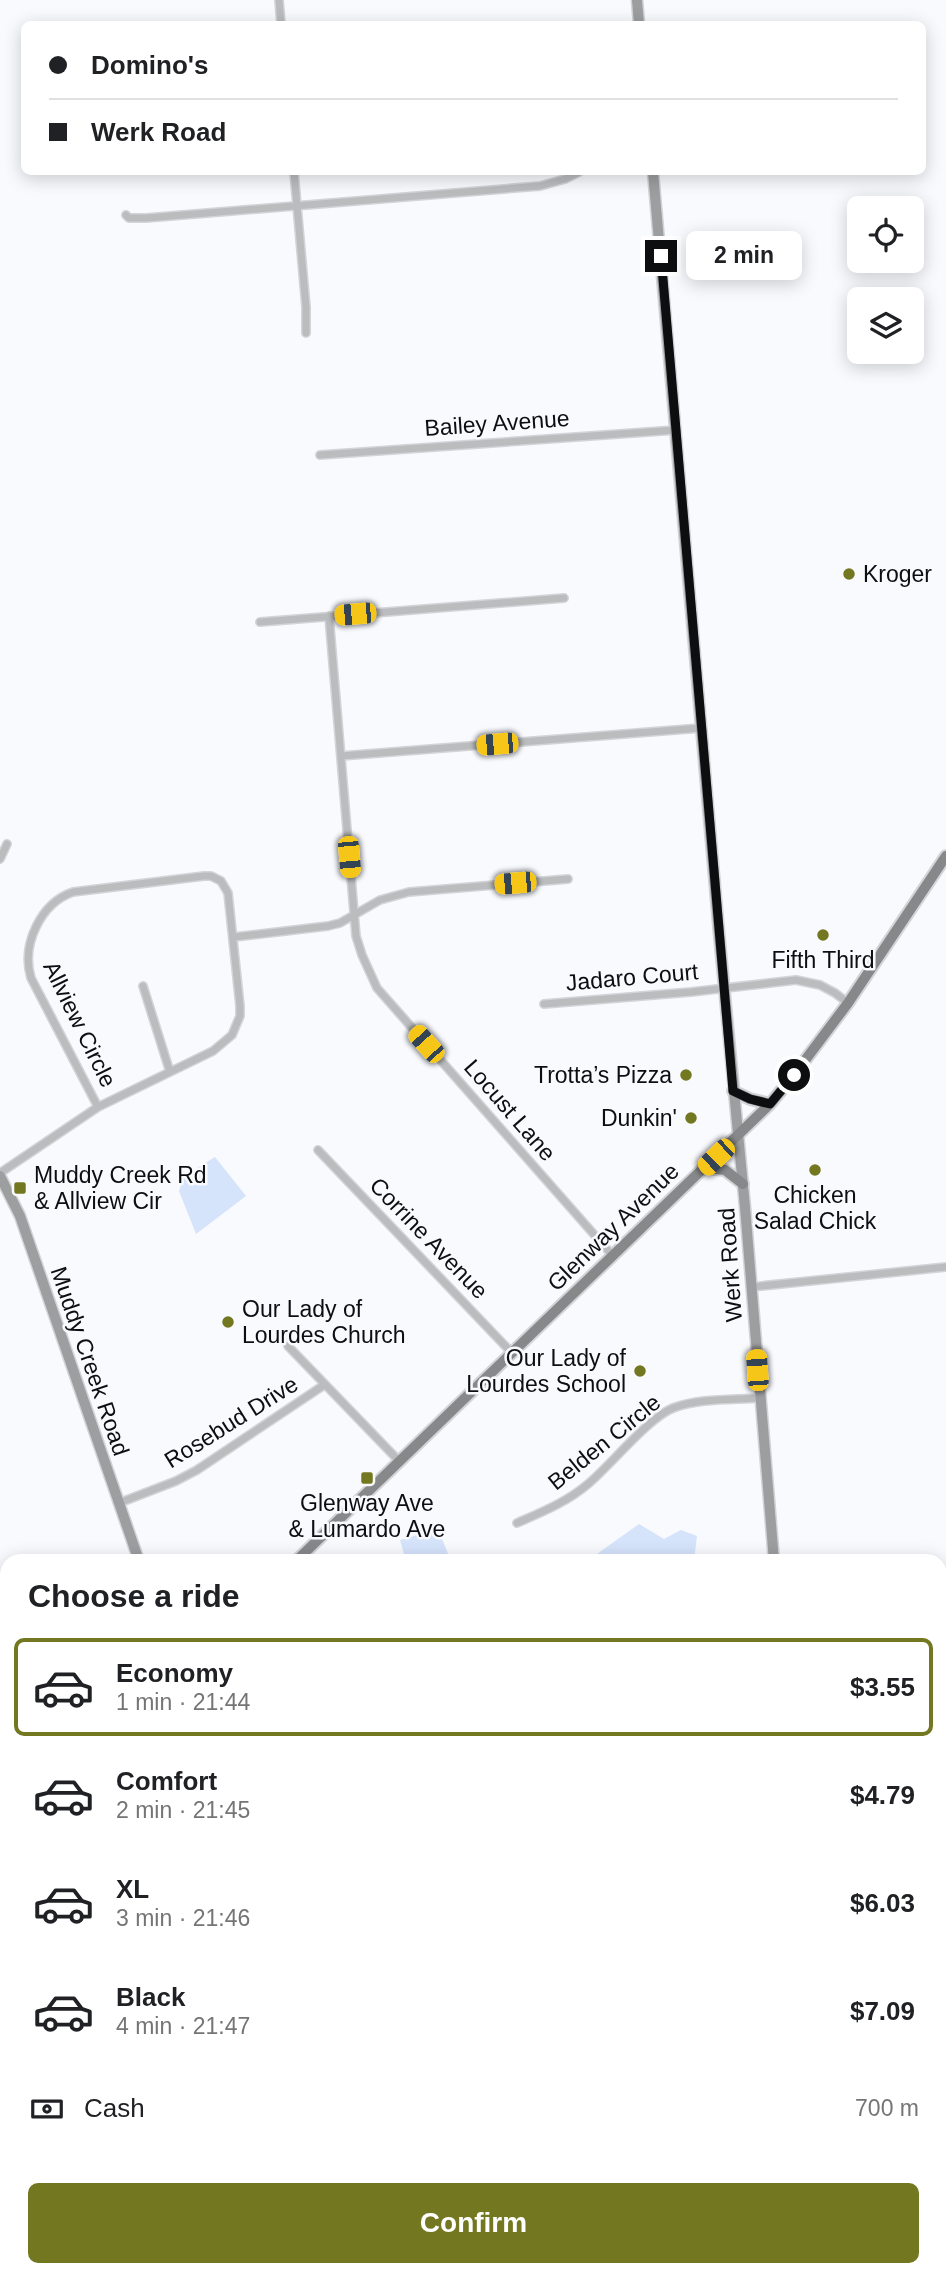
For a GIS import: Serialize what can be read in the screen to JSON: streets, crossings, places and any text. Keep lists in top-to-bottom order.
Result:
{
  "streets": {
    "main road": ["Glenway Avenue"],
    "street": [
      "Bailey Avenue",
      "Jadaro Court",
      "Allview Circle",
      "Locust Lane",
      "Corrine Avenue",
      "Werk Road",
      "Muddy Creek Road",
      "Rosebud Drive",
      "Belden Circle"
    ]
  },
  "crossings": [
    ["Bailey Avenue", "Werk Road"],
    ["Jadaro Court", "Glenway Avenue"],
    ["Jadaro Court", "Werk Road"],
    ["Allview Circle", "Muddy Creek Road"],
    ["Locust Lane", "Glenway Avenue"],
    ["Glenway Avenue", "Corrine Avenue"],
    ["Glenway Avenue", "Werk Road"],
    ["Werk Road", "Belden Circle"],
    ["Muddy Creek Road", "Rosebud Drive"]
  ],
  "places": {
    "other": [
      "Kroger",
      "Fifth Third",
      "Trotta’s Pizza",
      "Dunkin'",
      "Chicken Salad Chick",
      "Our Lady of Lourdes Church",
      "Our Lady of Lourdes School"
    ],
    "transit": ["Muddy Creek Rd & Allview Cir", "Glenway Ave & Lumardo Ave"]
  },
  "page": {
    "banner": ["Domino's", "Werk Road"],
    "bubble": "2 min",
    "heading": "Choose a ride",
    "list": [
      {
        "name": "Economy",
        "note": "1 min · 21:44",
        "value": "$3.55"
      },
      {
        "name": "Comfort",
        "note": "2 min · 21:45",
        "value": "$4.79"
      },
      {
        "name": "XL",
        "note": "3 min · 21:46",
        "value": "$6.03"
      },
      {
        "name": "Black",
        "note": "4 min · 21:47",
        "value": "$7.09"
      }
    ],
    "pay": ["Cash", "700 m"],
    "buttons": "Confirm"
  }
}
